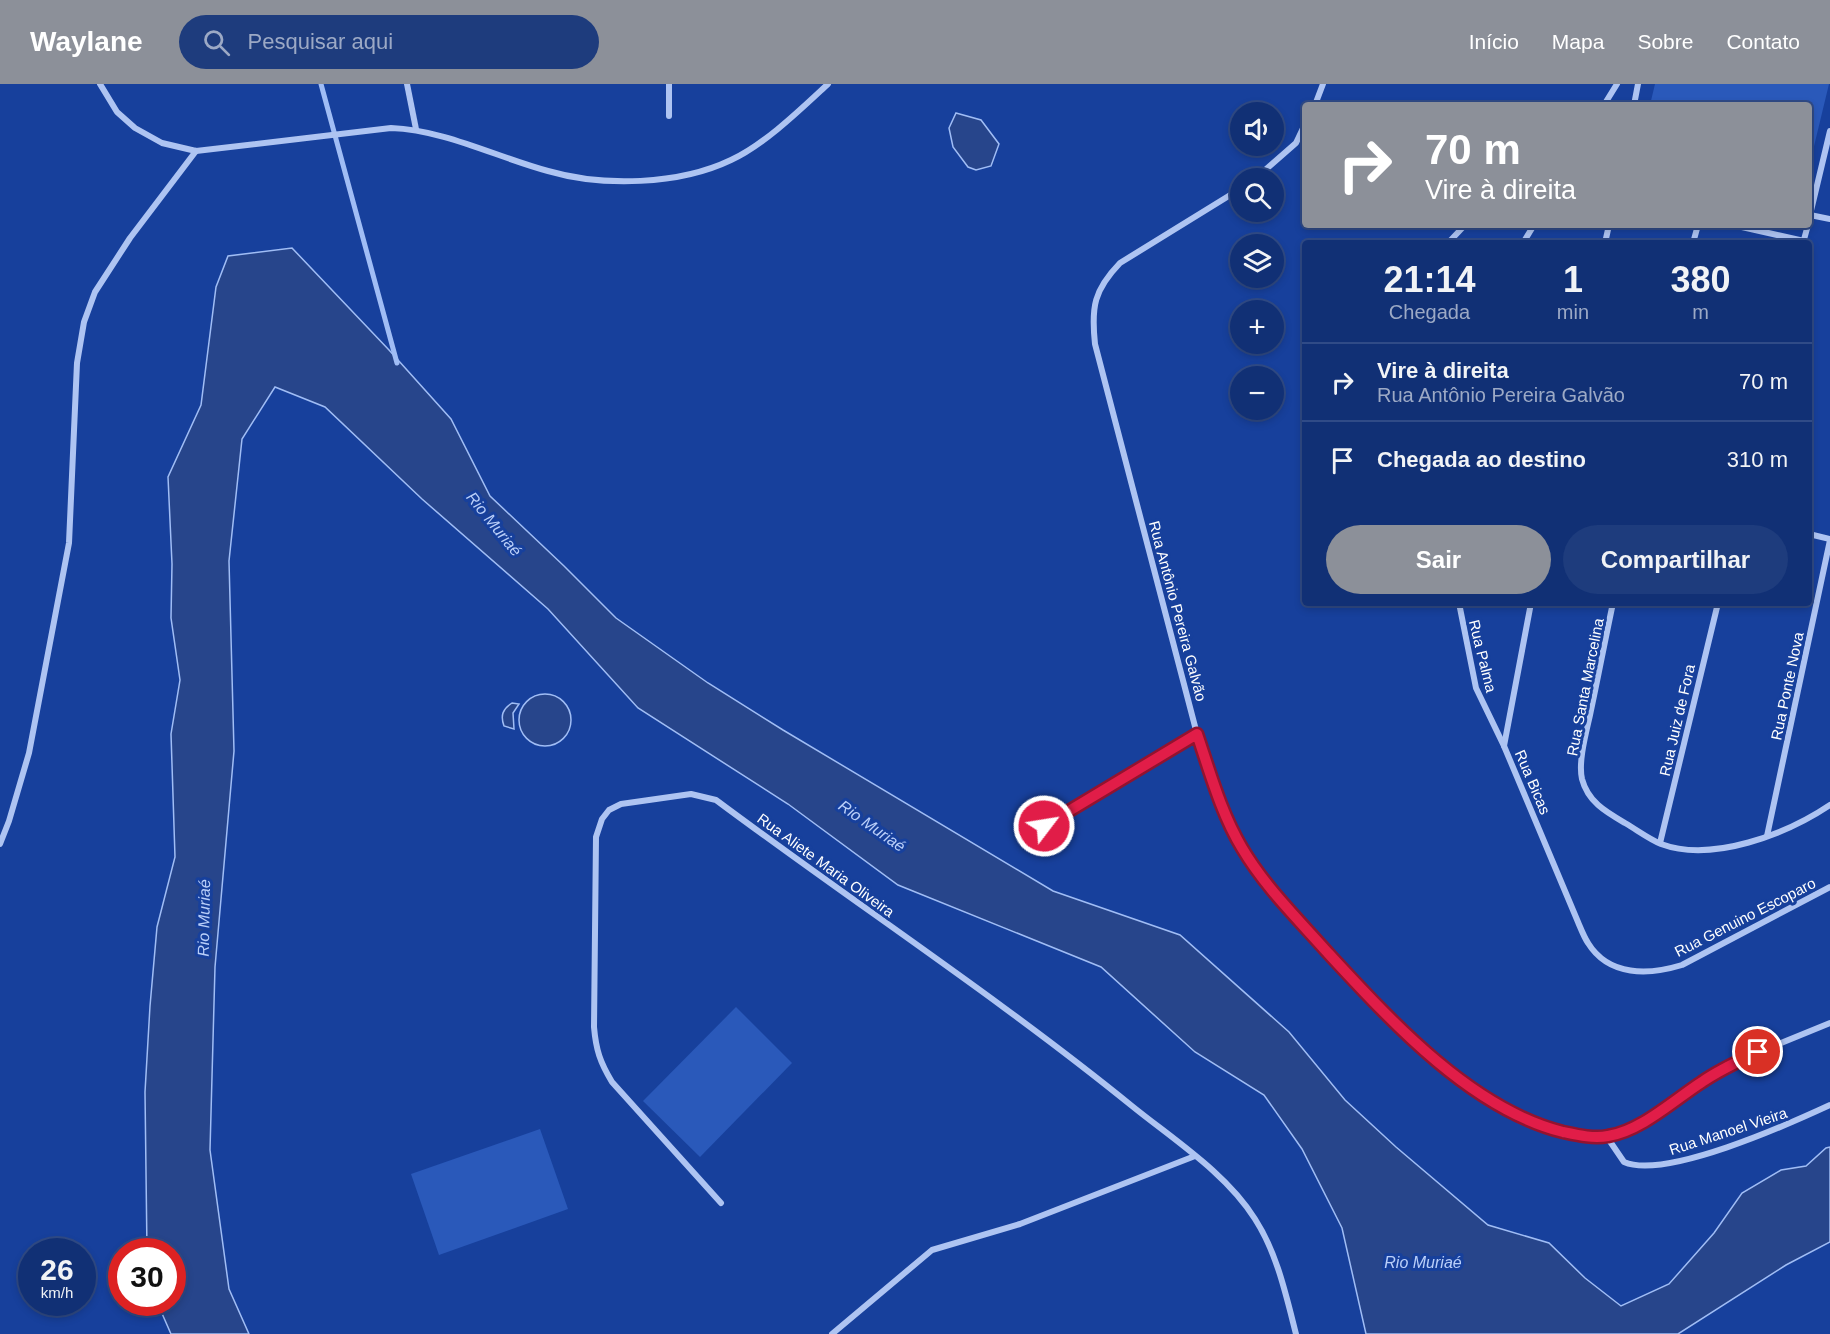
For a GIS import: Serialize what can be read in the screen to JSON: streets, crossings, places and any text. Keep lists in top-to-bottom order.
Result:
{
  "streets": {
    "street": [
      "Rua Antônio Pereira Galvão",
      "Rua Palma",
      "Rua Ponte Nova",
      "Rua Santa Marcelina",
      "Rua Juiz de Fora",
      "Rua Bicas",
      "Rua Aliete Maria Oliveira",
      "Rua Genuino Escoparo",
      "Rua Manoel Vieira"
    ]
  },
  "crossings": [
    ["Rua Antônio Pereira Galvão", "Rua Manoel Vieira"],
    ["Rua Palma", "Rua Bicas"],
    ["Rua Ponte Nova", "Rua Santa Marcelina"],
    ["Rua Santa Marcelina", "Rua Juiz de Fora"],
    ["Rua Bicas", "Rua Genuino Escoparo"]
  ],
  "water": ["Rio Muriaé"],
  "page": {
    "header": "Waylane",
    "search": "Pesquisar aqui",
    "nav": [
      "Início",
      "Mapa",
      "Sobre",
      "Contato"
    ],
    "map_buttons": ["+", "−"],
    "turn": ["70 m", "Vire à direita"],
    "eta": [
      "21:14",
      "Chegada",
      "1",
      "min",
      "380",
      "m"
    ],
    "list": [
      {
        "name": "Vire à direita",
        "note": "Rua Antônio Pereira Galvão",
        "value": "70 m"
      },
      {
        "name": "Chegada ao destino",
        "value": "310 m"
      }
    ],
    "buttons": ["Sair", "Compartilhar"],
    "speed": "26 km/h",
    "limit": "30"
  }
}
